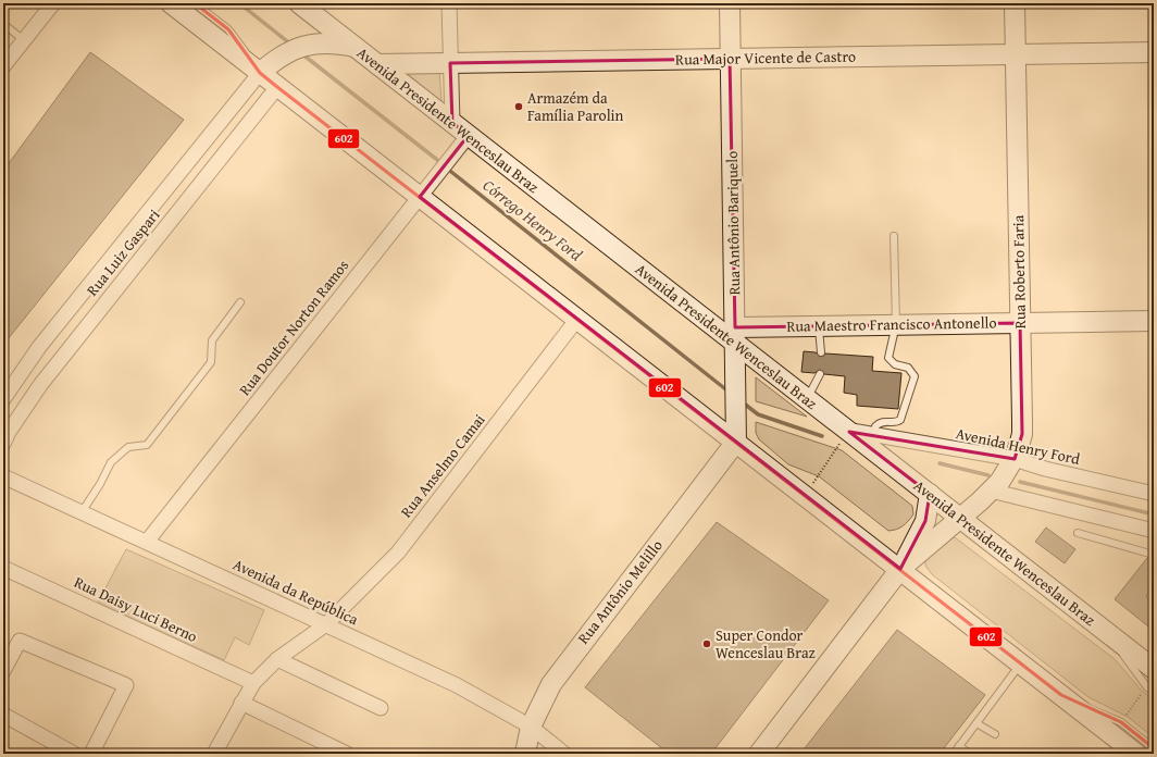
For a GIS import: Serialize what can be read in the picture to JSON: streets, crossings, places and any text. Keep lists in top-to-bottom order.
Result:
{
  "streets": {
    "main road": [
      "Rua Major Vicente de Castro",
      "Avenida Presidente Wenceslau Braz",
      "Rua Antônio Bariquelo",
      "Rua Roberto Faria",
      "Rua Maestro Francisco Antonello",
      "Rua Antônio Melillo"
    ],
    "street": [
      "Rua Luiz Gaspari",
      "Rua Doutor Norton Ramos",
      "Avenida Henry Ford",
      "Rua Anselmo Camai",
      "Avenida da República",
      "Rua Daisy Luci Berno"
    ]
  },
  "crossings": [
    ["Rua Major Vicente de Castro", "Avenida Presidente Wenceslau Braz"],
    ["Rua Major Vicente de Castro", "Rua Antônio Bariquelo"],
    ["Rua Major Vicente de Castro", "Rua Roberto Faria"],
    ["Avenida Presidente Wenceslau Braz", "Rua Antônio Bariquelo"],
    ["Avenida Presidente Wenceslau Braz", "Rua Roberto Faria"],
    ["Avenida Presidente Wenceslau Braz", "Rua Maestro Francisco Antonello"],
    ["Avenida Presidente Wenceslau Braz", "Rua Doutor Norton Ramos"],
    ["Avenida Presidente Wenceslau Braz", "Avenida Henry Ford"],
    ["Rua Antônio Bariquelo", "Rua Maestro Francisco Antonello"],
    ["Rua Antônio Bariquelo", "Rua Antônio Melillo"],
    ["Rua Roberto Faria", "Rua Maestro Francisco Antonello"],
    ["Rua Roberto Faria", "Avenida Henry Ford"],
    ["Rua Doutor Norton Ramos", "Avenida da República"],
    ["Rua Anselmo Camai", "Avenida da República"],
    ["Rua Anselmo Camai", "Rua Daisy Luci Berno"],
    ["Avenida da República", "Rua Antônio Melillo"]
  ],
  "water": ["Córrego Henry Ford"],
  "places": ["Armazém da Família Parolin", "Super Condor Wenceslau Braz"],
  "lines": ["transit line 602"]
}
